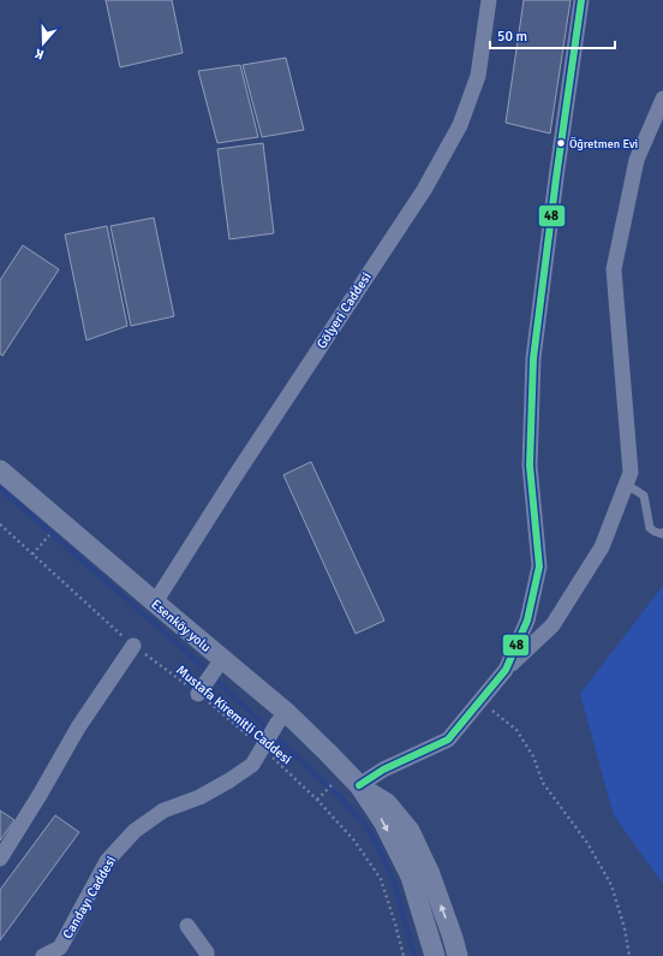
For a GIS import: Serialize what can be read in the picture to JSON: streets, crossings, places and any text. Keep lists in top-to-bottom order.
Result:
{
  "streets": {
    "street": ["Gölyeri Caddesi", "Esenköy yolu", "Candayı Caddesi"],
    "path": ["Mustafa Kiremitli Caddesi"]
  },
  "crossings": [
    ["Gölyeri Caddesi", "Esenköy yolu"],
    ["Esenköy yolu", "Candayı Caddesi"],
    ["Mustafa Kiremitli Caddesi", "Candayı Caddesi"]
  ],
  "places": ["Öğretmen Evi"],
  "lines": ["transit line 48"],
  "scale_bar": "50 m",
  "north": "bottom"
}
